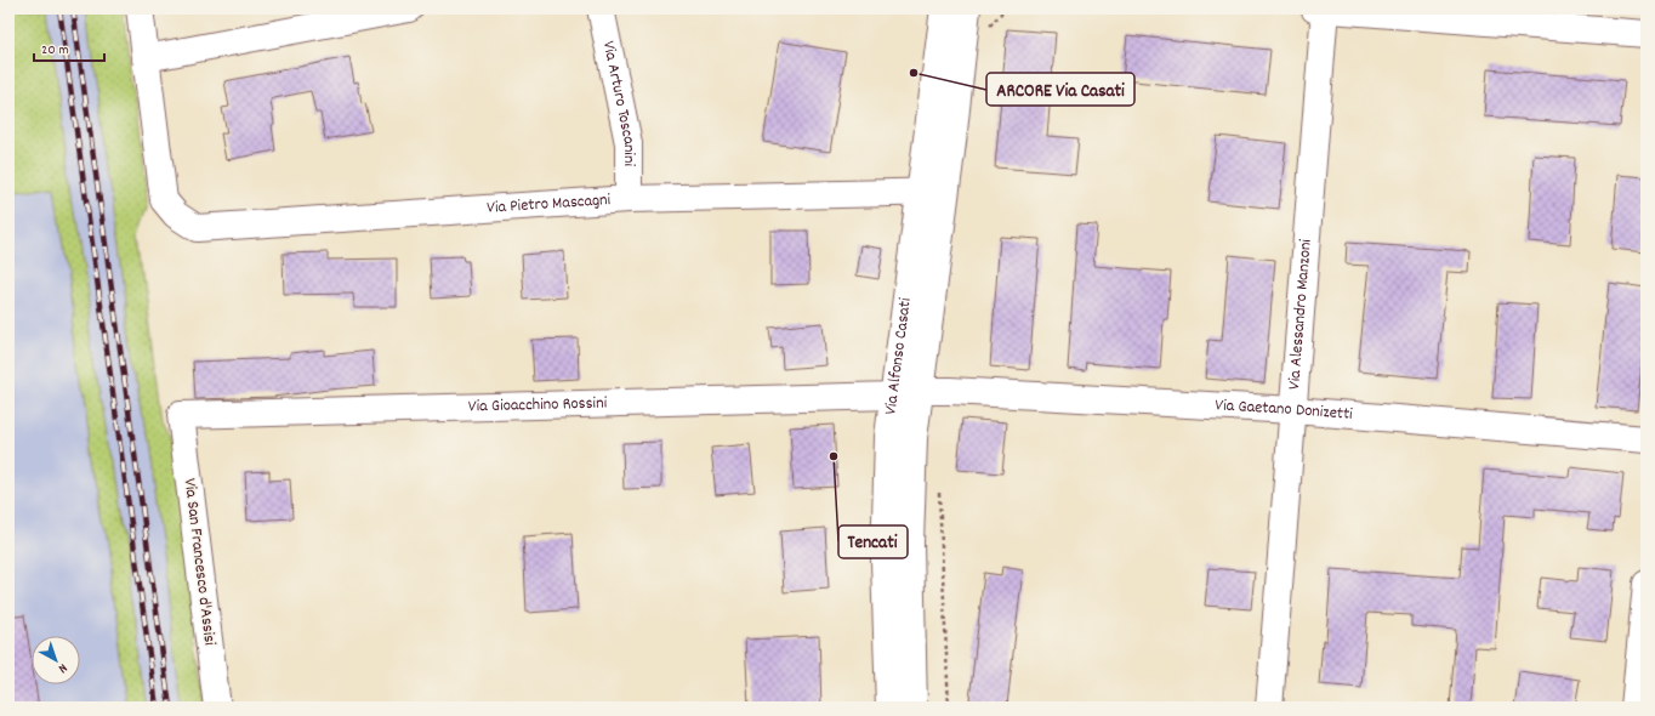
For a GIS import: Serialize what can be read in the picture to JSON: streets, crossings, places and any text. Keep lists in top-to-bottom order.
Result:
{
  "streets": {
    "street": [
      "Via Arturo Toscanini",
      "Via Pietro Mascagni",
      "Via Alessandro Manzoni",
      "Via Alfonso Casati",
      "Via Gioacchino Rossini",
      "Via Gaetano Donizetti",
      "Via San Francesco d'Assisi"
    ]
  },
  "crossings": [
    ["Via Arturo Toscanini", "Via Pietro Mascagni"],
    ["Via Pietro Mascagni", "Via Alfonso Casati"],
    ["Via Alessandro Manzoni", "Via Gaetano Donizetti"],
    ["Via Alfonso Casati", "Via Gioacchino Rossini"],
    ["Via Alfonso Casati", "Via Gaetano Donizetti"],
    ["Via Gioacchino Rossini", "Via Gaetano Donizetti"],
    ["Via Gioacchino Rossini", "Via San Francesco d'Assisi"]
  ],
  "places": ["ARCORE Via Casati", "Tencati"],
  "scale_bar": "20 m",
  "north": "bottom right"
}
